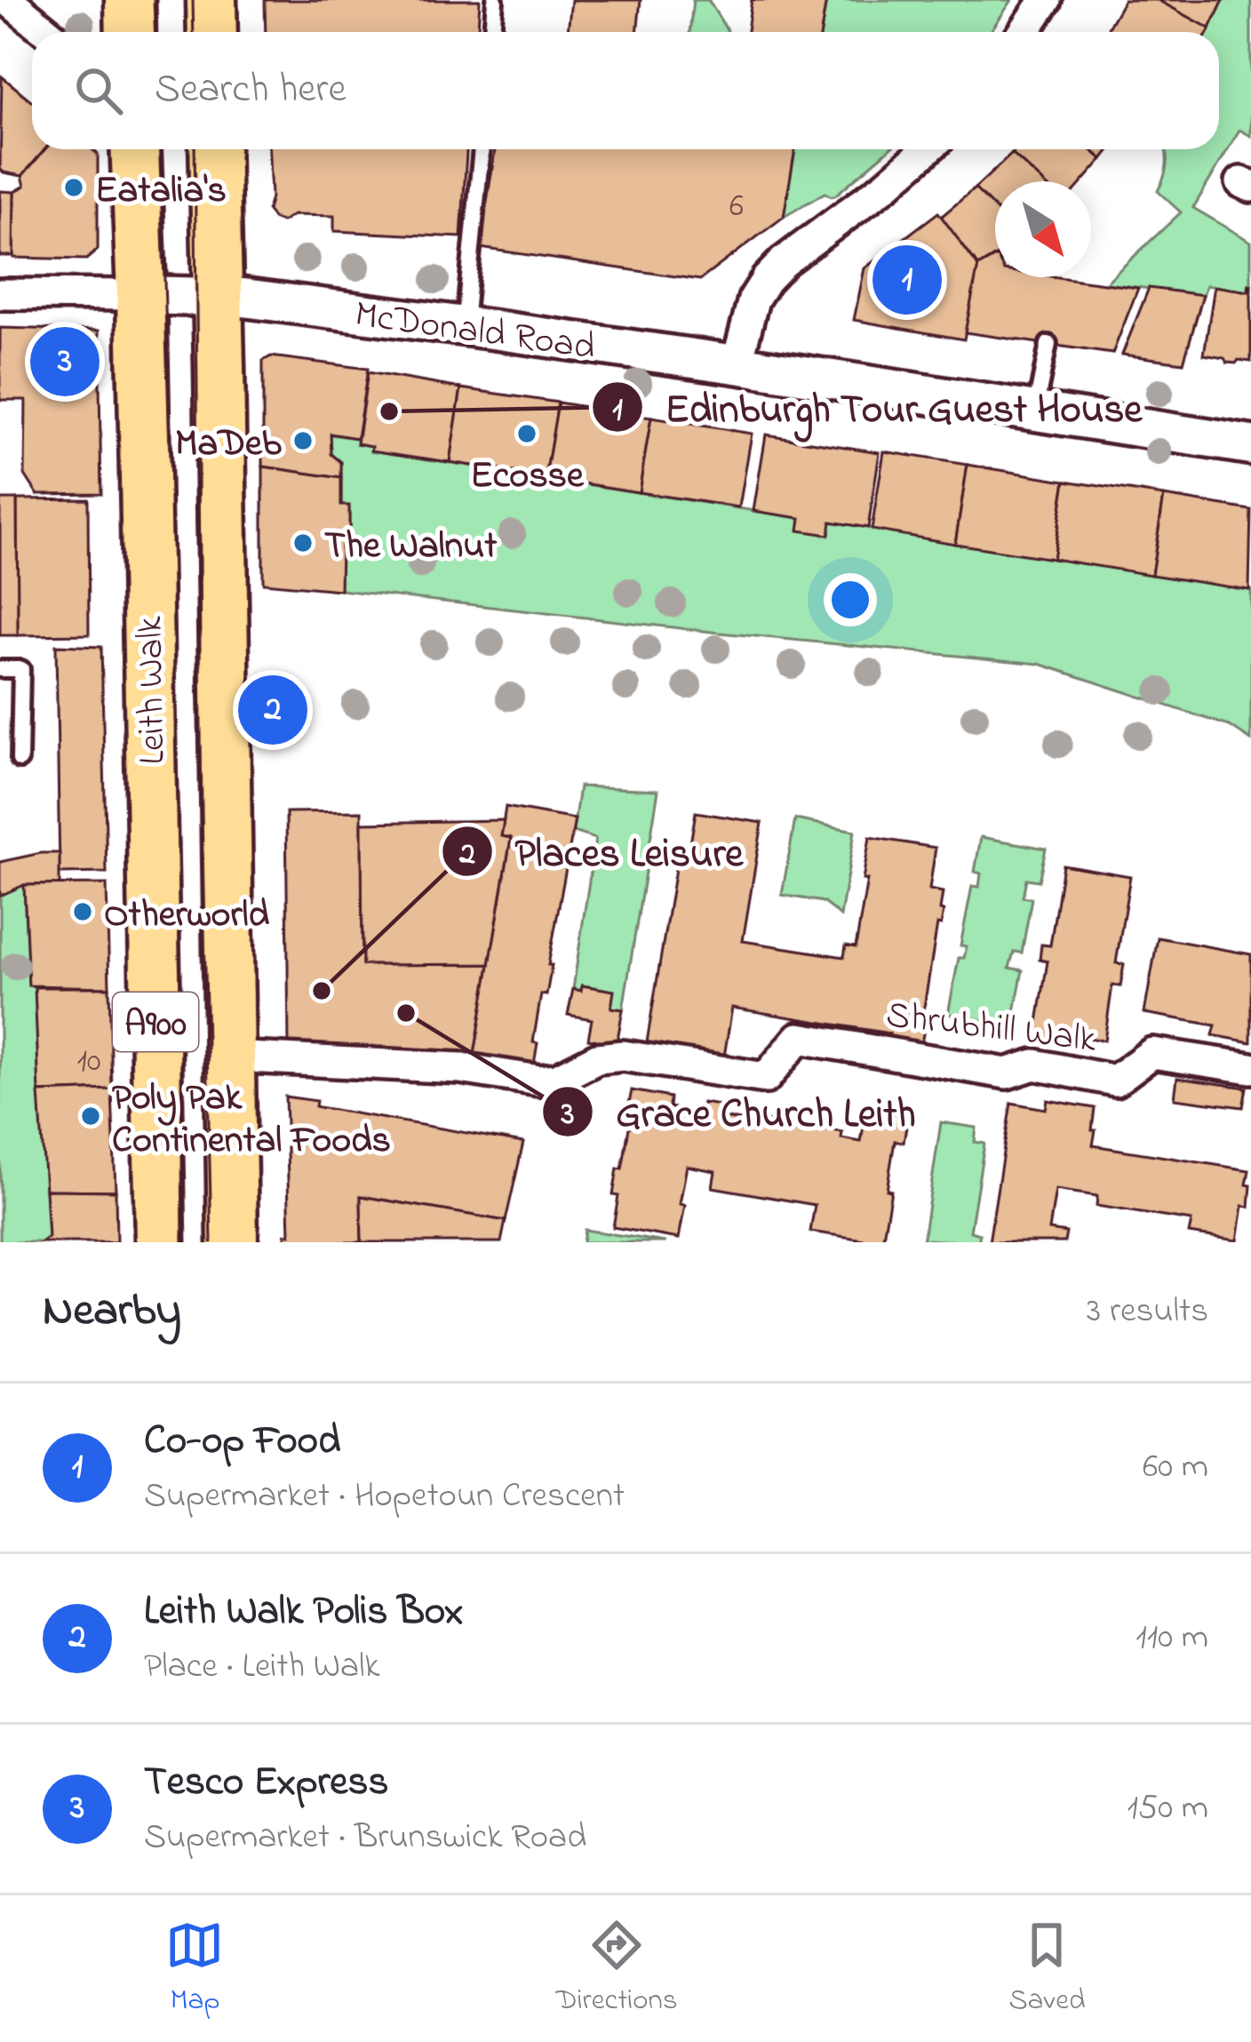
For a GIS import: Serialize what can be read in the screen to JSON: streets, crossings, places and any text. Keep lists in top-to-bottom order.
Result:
{
  "streets": {
    "main road": ["Leith Walk", "A900"],
    "street": ["McDonald Road", "Shrubhill Walk"]
  },
  "crossings": [
    ["McDonald Road", "Leith Walk"],
    ["Leith Walk", "Shrubhill Walk"]
  ],
  "places": [
    "Eatalia's",
    "Edinburgh Tour Guest House",
    "Ecosse",
    "MaDeb",
    "The Walnut",
    "Otherworld",
    "Places Leisure",
    "Grace Church Leith",
    "Poly Pak Continental Foods"
  ],
  "house_numbers": ["6", "10"],
  "north": "bottom right",
  "page": {
    "search": "Search here",
    "pins": ["1", "3", "2"],
    "heading": ["Nearby", "3 results"],
    "list": [
      {
        "mark": "1",
        "name": "Co-op Food",
        "note": "Supermarket · Hopetoun Crescent",
        "value": "60 m"
      },
      {
        "mark": "2",
        "name": "Leith Walk Polis Box",
        "note": "Place · Leith Walk",
        "value": "110 m"
      },
      {
        "mark": "3",
        "name": "Tesco Express",
        "note": "Supermarket · Brunswick Road",
        "value": "150 m"
      }
    ],
    "nav": ["Map", "Directions", "Saved"]
  }
}
